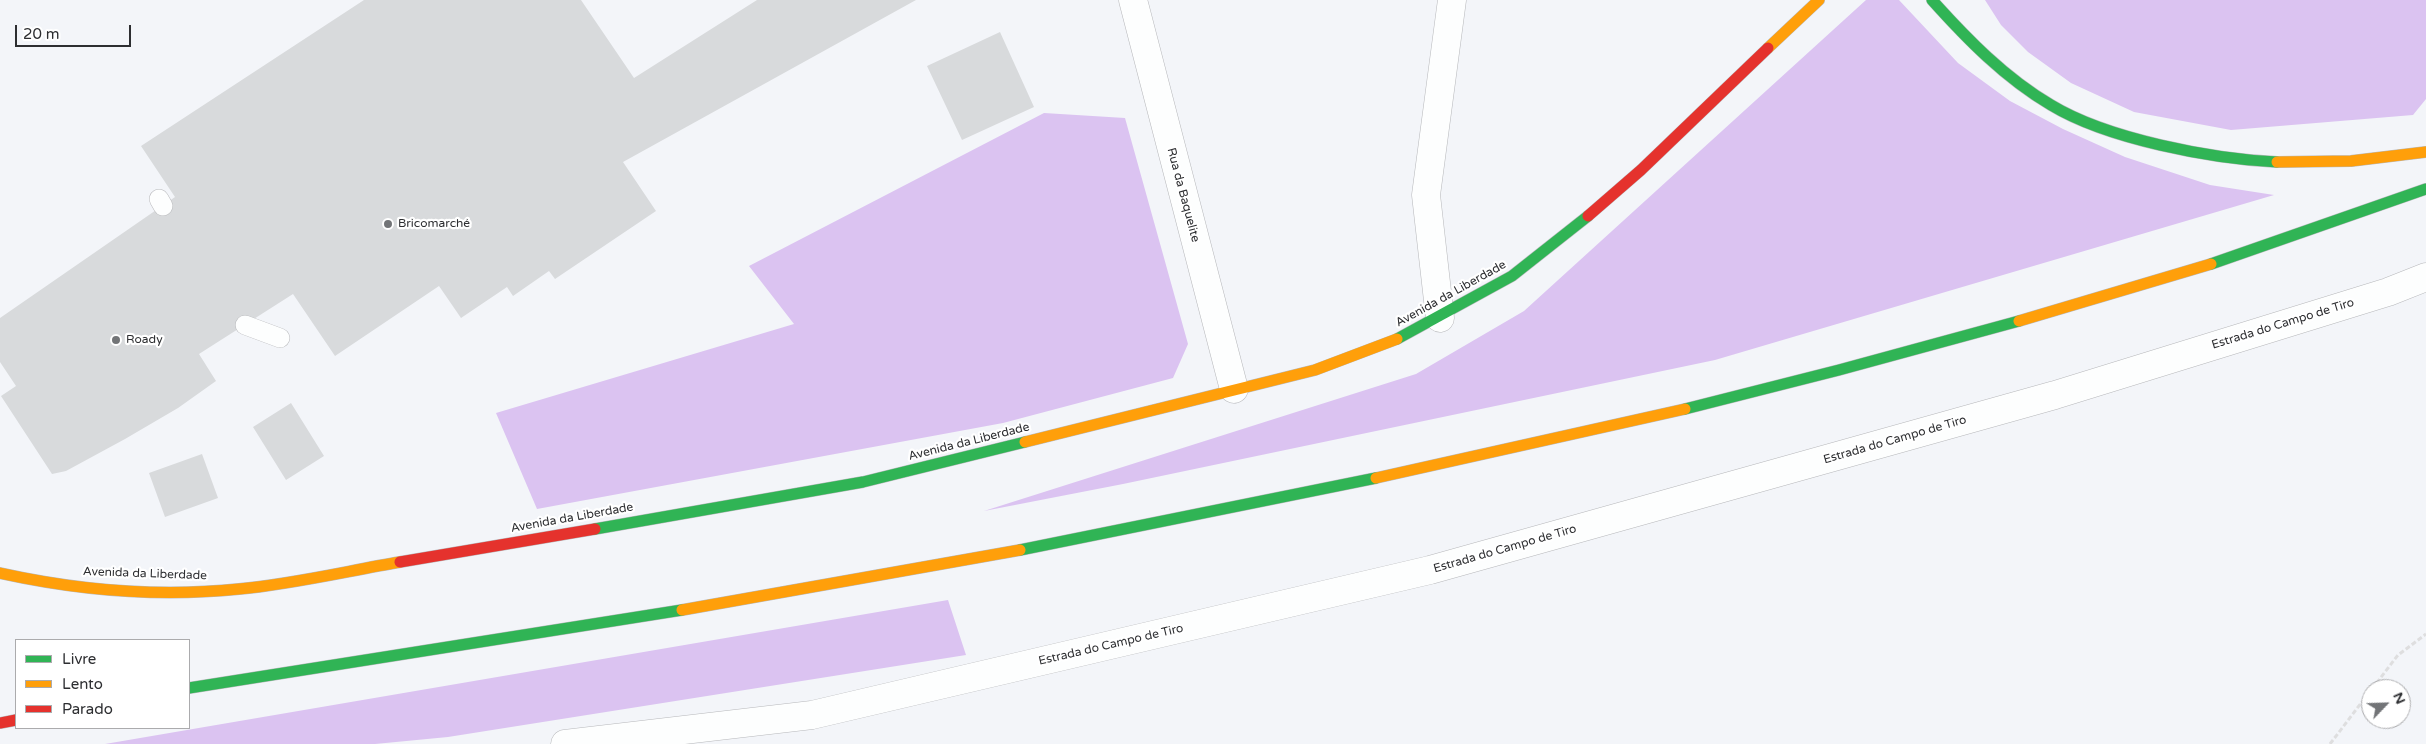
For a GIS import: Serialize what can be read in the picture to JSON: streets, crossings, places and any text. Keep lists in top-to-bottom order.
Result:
{
  "streets": {
    "main road": ["Avenida da Liberdade"],
    "street": ["Rua da Baquelite", "Estrada do Campo de Tiro"]
  },
  "crossings": [
    ["Rua da Baquelite", "Avenida da Liberdade"]
  ],
  "places": ["Bricomarché", "Roady"],
  "legend": ["Livre", "Lento", "Parado"],
  "scale_bar": "20 m",
  "north": "top right"
}
